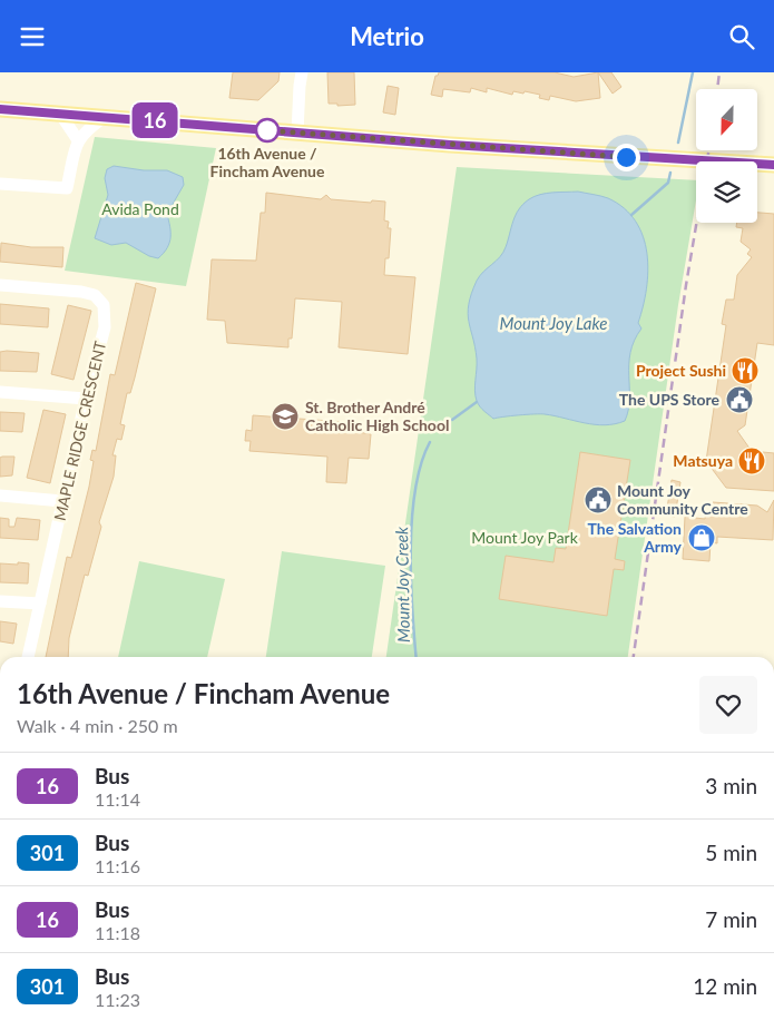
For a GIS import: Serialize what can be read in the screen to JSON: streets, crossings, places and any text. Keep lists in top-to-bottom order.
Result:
{
  "streets": {
    "street": ["MAPLE RIDGE CRESCENT"]
  },
  "water": ["Mount Joy Lake", "Mount Joy Creek"],
  "parks": ["Avida Pond", "Mount Joy Park"],
  "places": {
    "other": ["16th Avenue / Fincham Avenue"],
    "restaurant": ["Project Sushi", "Matsuya"],
    "public building": ["The UPS Store", "Mount Joy Community Centre"],
    "school or university": ["St. Brother André Catholic High School"],
    "shop": ["The Salvation Army"]
  },
  "lines": ["bus line 16"],
  "north": "bottom",
  "page": {
    "header": "Metrio",
    "on_map": "16",
    "heading": ["16th Avenue / Fincham Avenue", "Walk · 4 min · 250 m"],
    "list": [
      {
        "mark": "16",
        "name": "Bus",
        "note": "11:14",
        "value": "3 min"
      },
      {
        "mark": "301",
        "name": "Bus",
        "note": "11:16",
        "value": "5 min"
      },
      {
        "mark": "16",
        "name": "Bus",
        "note": "11:18",
        "value": "7 min"
      },
      {
        "mark": "301",
        "name": "Bus",
        "note": "11:23",
        "value": "12 min"
      }
    ]
  }
}
